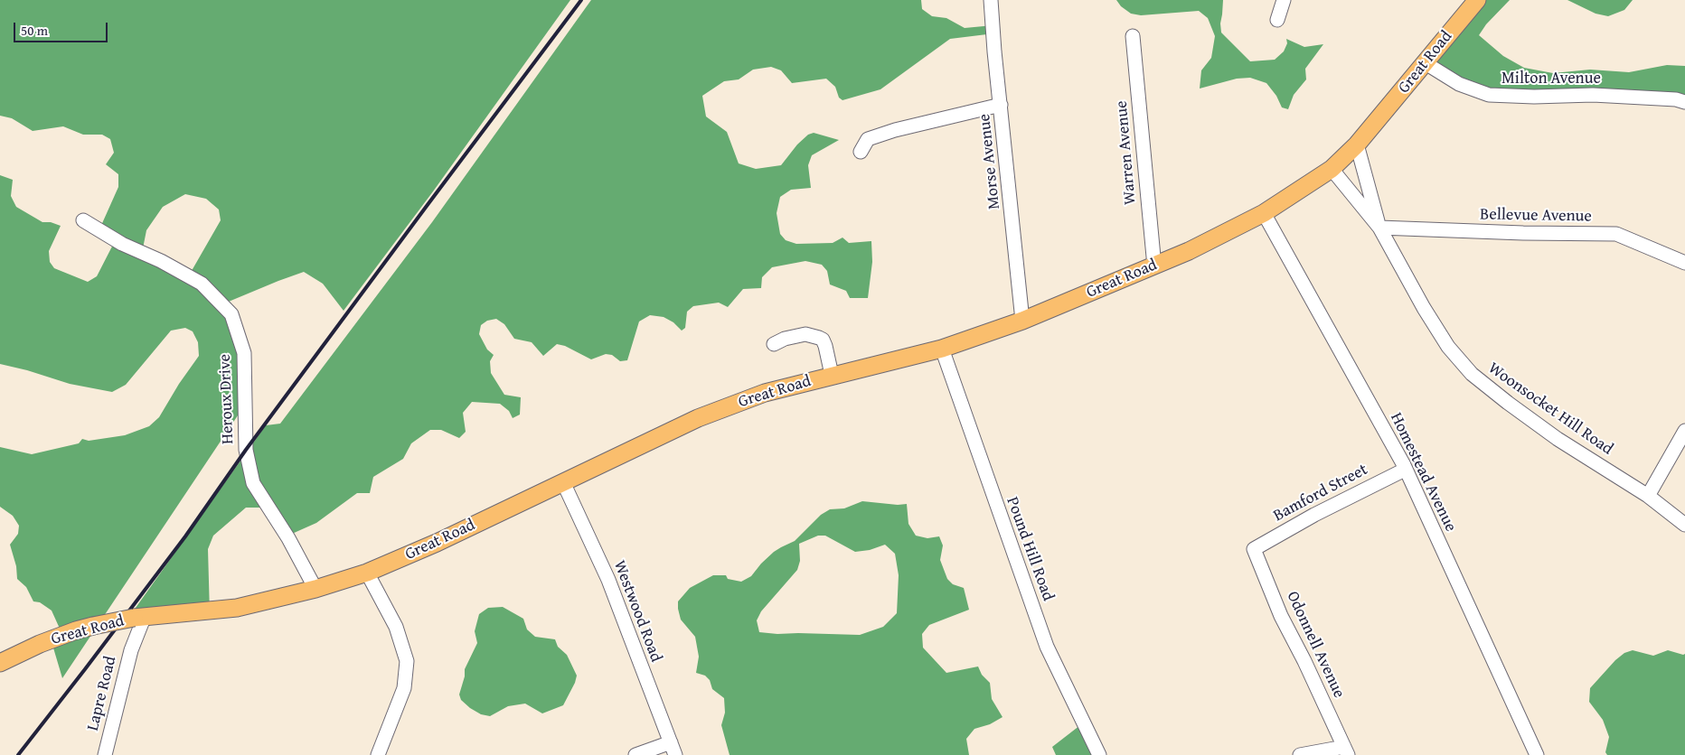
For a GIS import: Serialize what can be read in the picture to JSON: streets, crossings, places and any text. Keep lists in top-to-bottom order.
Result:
{
  "streets": {
    "main road": ["Great Road"],
    "street": [
      "Milton Avenue",
      "Warren Avenue",
      "Morse Avenue",
      "Bellevue Avenue",
      "Heroux Drive",
      "Woonsocket Hill Road",
      "Homestead Avenue",
      "Bamford Street",
      "Pound Hill Road",
      "Westwood Road",
      "Odonnell Avenue",
      "Lapre Road"
    ]
  },
  "crossings": [
    ["Great Road", "Milton Avenue"],
    ["Great Road", "Warren Avenue"],
    ["Great Road", "Morse Avenue"],
    ["Great Road", "Heroux Drive"],
    ["Great Road", "Woonsocket Hill Road"],
    ["Great Road", "Homestead Avenue"],
    ["Great Road", "Pound Hill Road"],
    ["Great Road", "Westwood Road"],
    ["Great Road", "Lapre Road"],
    ["Bellevue Avenue", "Woonsocket Hill Road"],
    ["Homestead Avenue", "Bamford Street"],
    ["Bamford Street", "Odonnell Avenue"]
  ],
  "scale_bar": "50 m"
}
